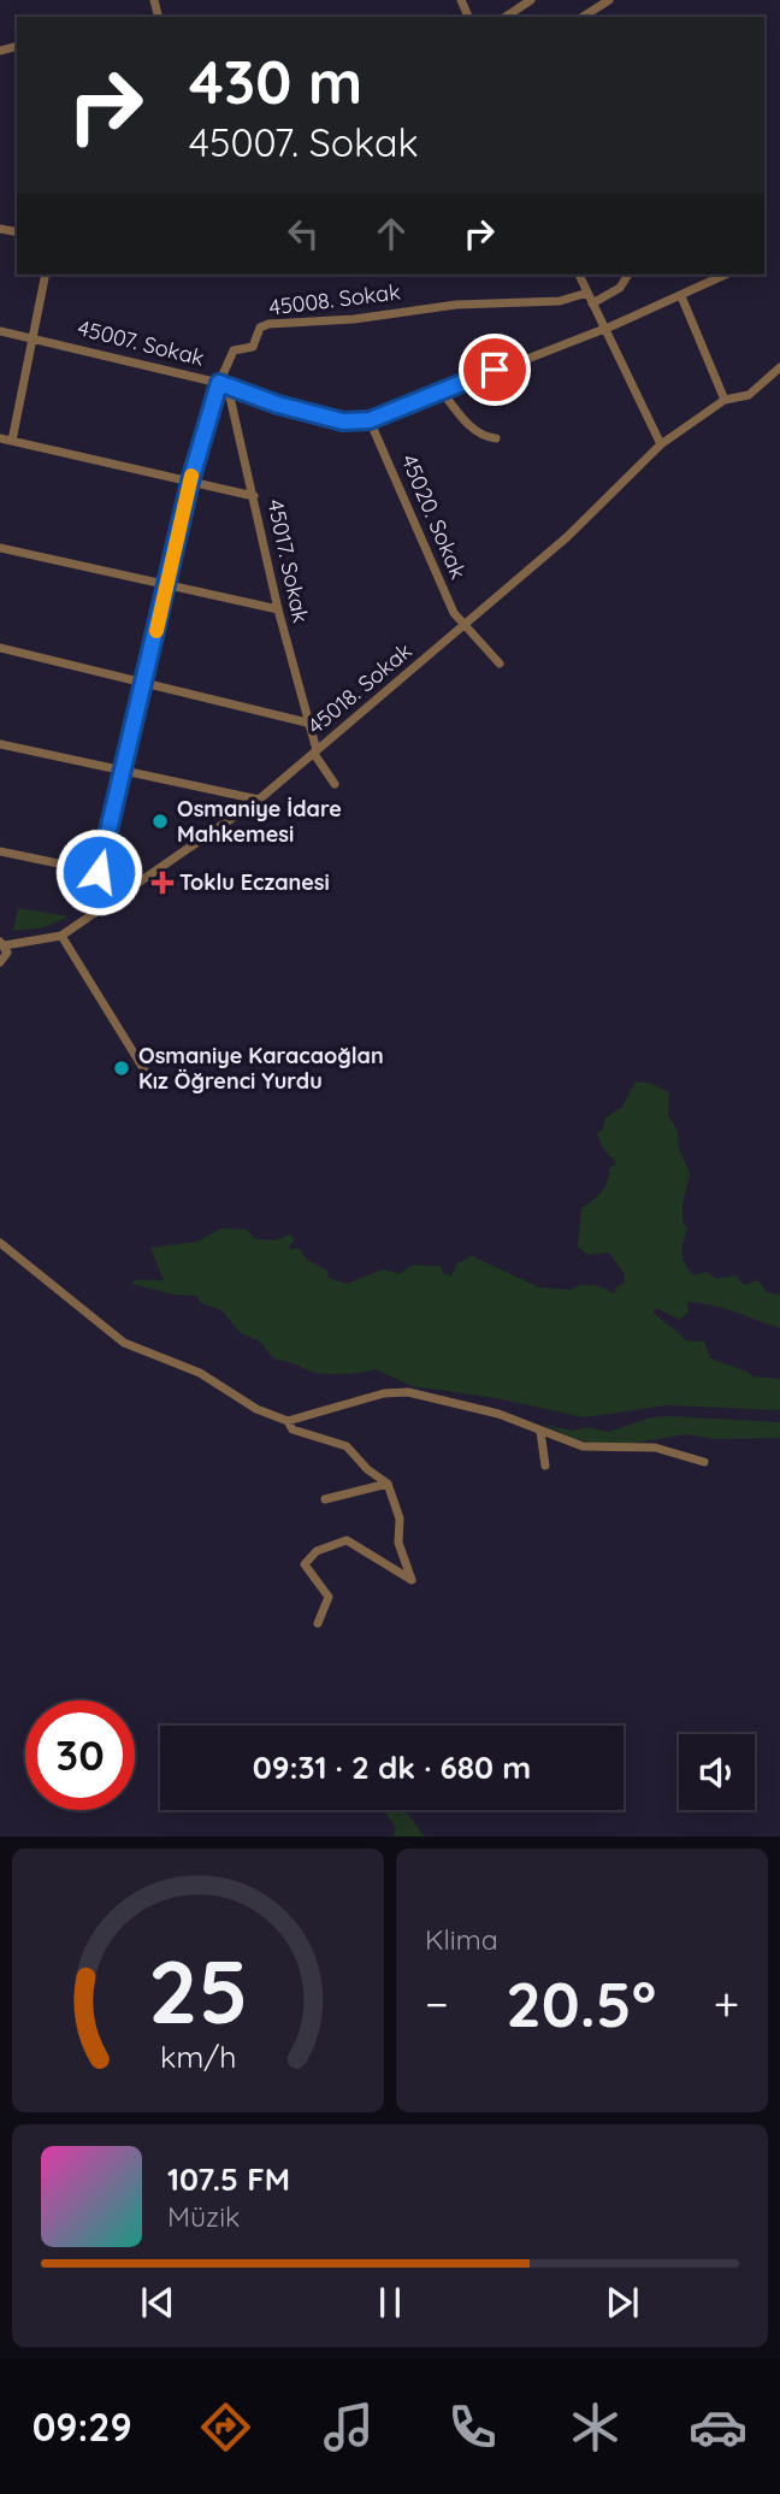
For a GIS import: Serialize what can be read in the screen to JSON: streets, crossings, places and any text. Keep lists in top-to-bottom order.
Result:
{
  "streets": {
    "street": [
      "45008. Sokak",
      "45007. Sokak",
      "45020. Sokak",
      "45017. Sokak",
      "45018. Sokak"
    ]
  },
  "crossings": [
    ["45008. Sokak", "45007. Sokak"],
    ["45008. Sokak", "45017. Sokak"],
    ["45007. Sokak", "45020. Sokak"],
    ["45007. Sokak", "45017. Sokak"],
    ["45020. Sokak", "45018. Sokak"],
    ["45017. Sokak", "45018. Sokak"]
  ],
  "places": {
    "other": ["Osmaniye İdare Mahkemesi", "Osmaniye Karacaoğlan Kız Öğrenci Yurdu"],
    "health": ["Toklu Eczanesi"]
  },
  "page": {
    "turn": ["430 m", "45007. Sokak"],
    "limit": "30",
    "trip": "09:31 · 2 dk · 680 m",
    "tile": "Klima",
    "heat": ["−", "20.5°", "+"],
    "song": ["107.5 FM", "Müzik"],
    "tabs": "09:29",
    "gauge": ["25", "km/h"]
  }
}
